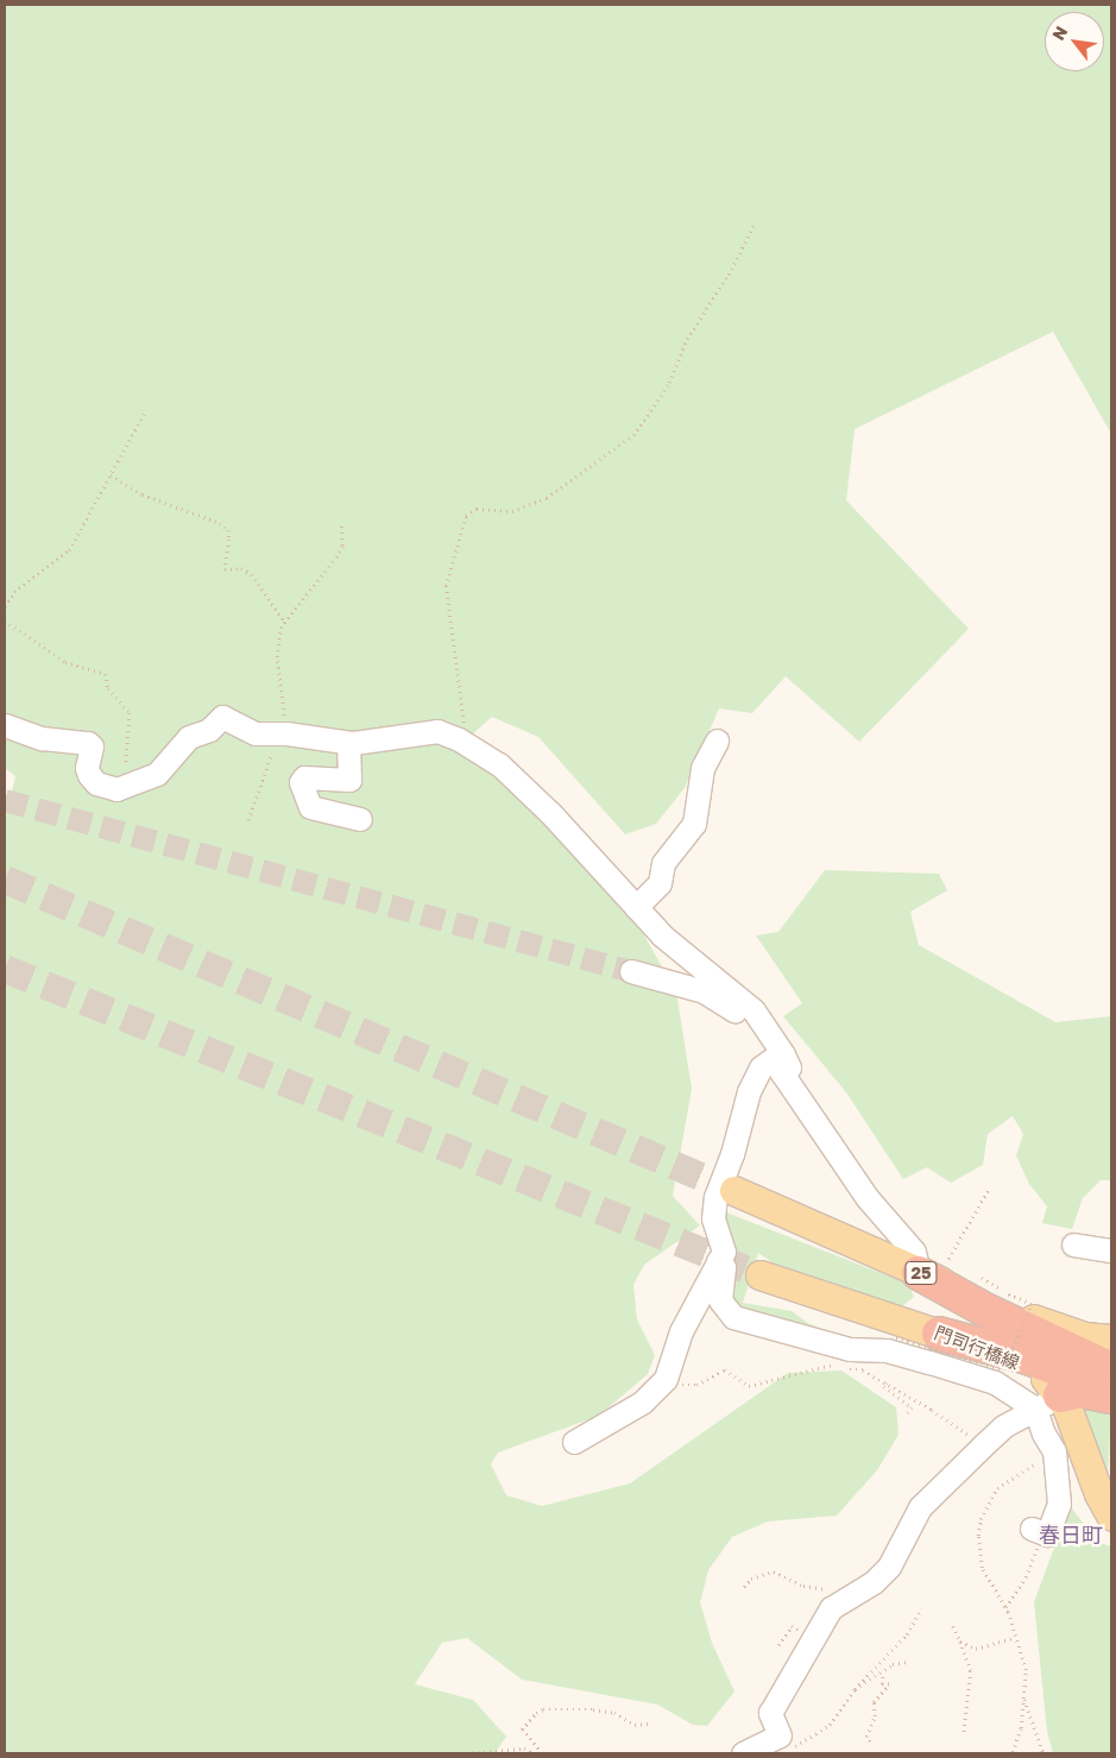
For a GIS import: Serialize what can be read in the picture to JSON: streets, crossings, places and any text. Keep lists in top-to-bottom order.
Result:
{
  "streets": {
    "main road": ["25", "門司行橋線"]
  },
  "districts": ["春日町"],
  "north": "top left"
}
